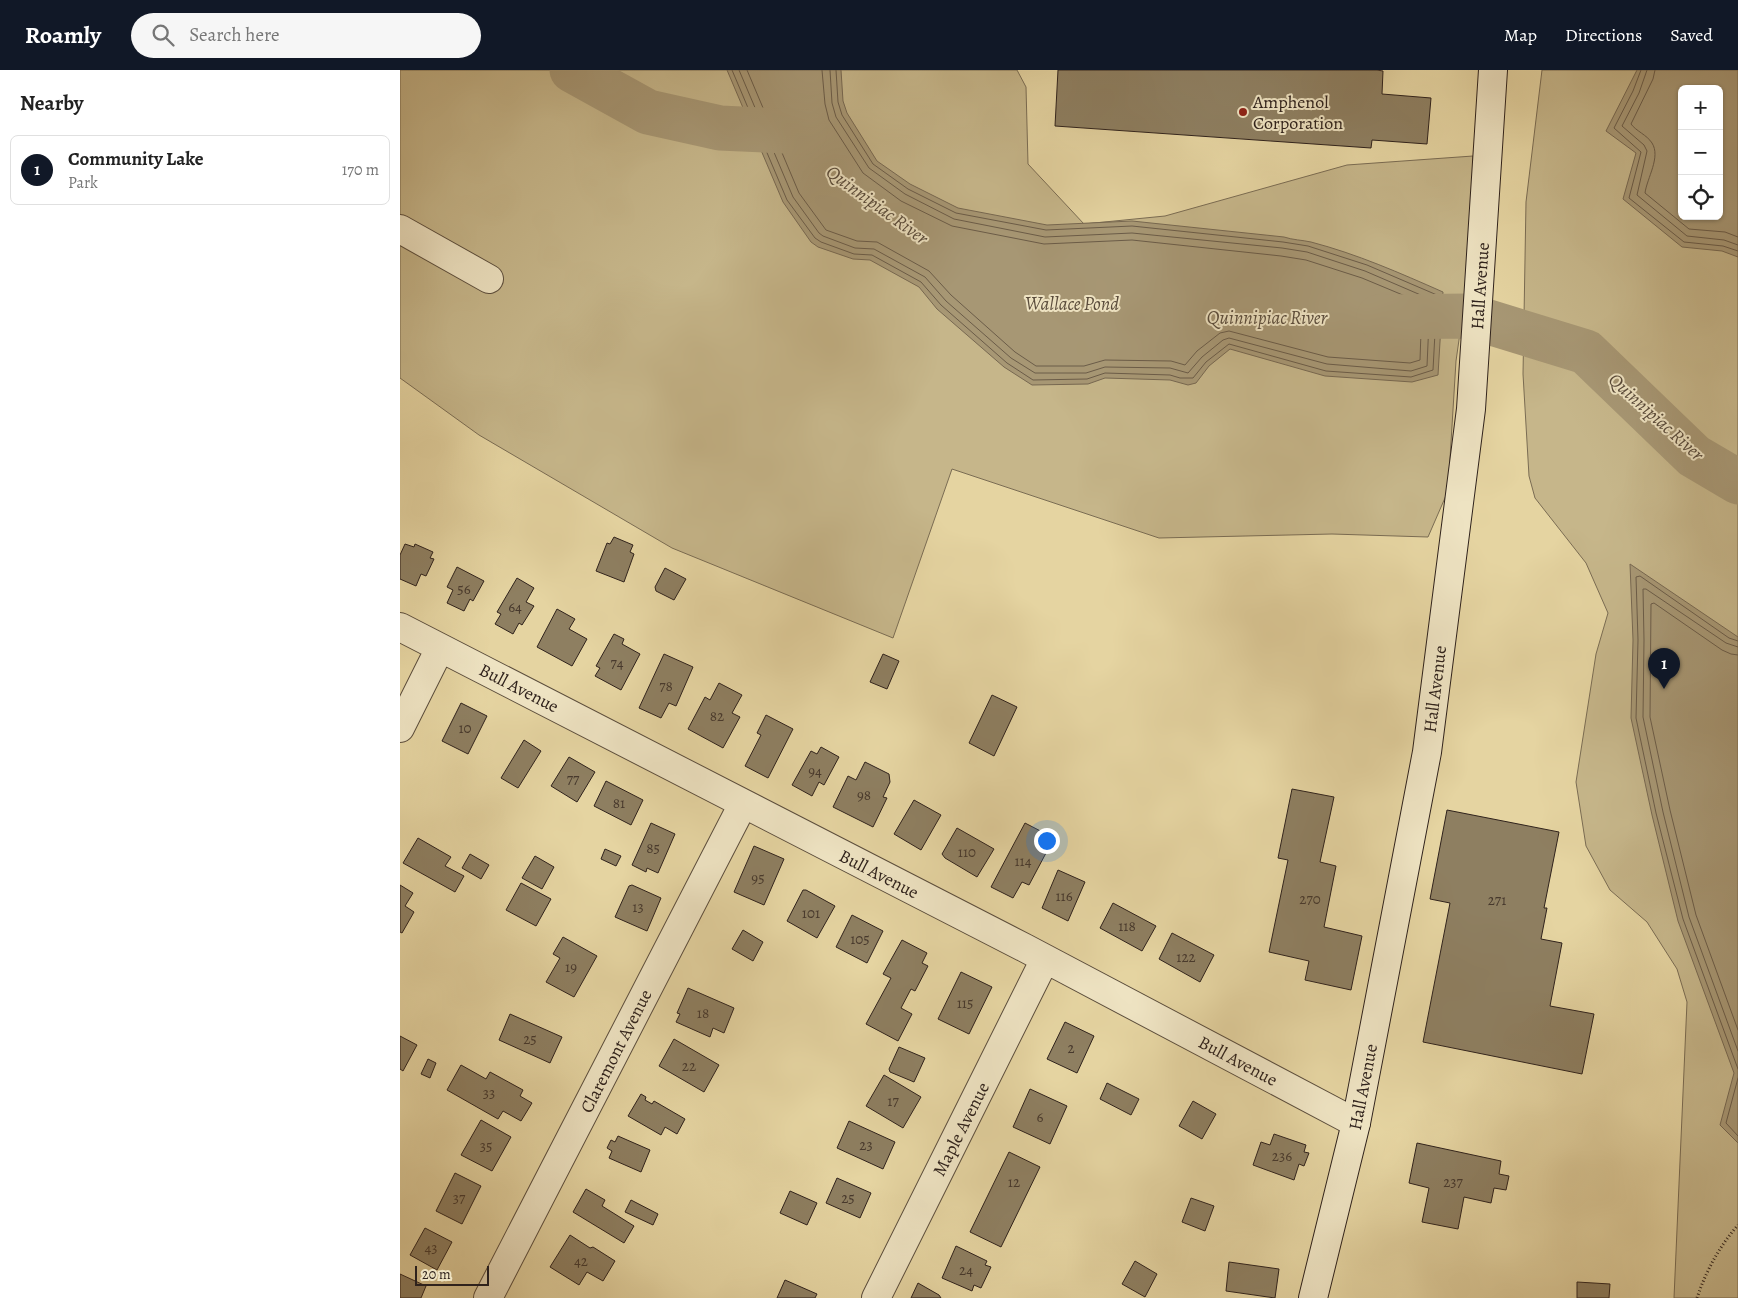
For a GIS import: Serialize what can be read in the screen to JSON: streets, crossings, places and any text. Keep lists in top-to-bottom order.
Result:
{
  "streets": {
    "street": [
      "Hall Avenue",
      "Bull Avenue",
      "Claremont Avenue",
      "Maple Avenue"
    ]
  },
  "crossings": [
    ["Hall Avenue", "Bull Avenue"],
    ["Bull Avenue", "Claremont Avenue"],
    ["Bull Avenue", "Maple Avenue"]
  ],
  "water": ["Quinnipiac River", "Wallace Pond"],
  "places": ["Amphenol Corporation"],
  "house_numbers": [
    "56",
    "64",
    "74",
    "78",
    "82",
    "10",
    "94",
    "77",
    "98",
    "81",
    "85",
    "110",
    "114",
    "95",
    "116",
    "270",
    "271",
    "13",
    "101",
    "118",
    "105",
    "122",
    "19",
    "115",
    "18",
    "25",
    "2",
    "22",
    "33",
    "17",
    "6",
    "23",
    "35",
    "236",
    "12",
    "237",
    "37",
    "25",
    "43",
    "42",
    "24"
  ],
  "scale_bar": "20 m",
  "page": {
    "header": "Roamly",
    "search": "Search here",
    "nav": ["Map", "Directions", "Saved"],
    "heading": "Nearby",
    "map_buttons": ["+", "−"],
    "list": [
      {
        "mark": "1",
        "name": "Community Lake",
        "note": "Park",
        "value": "170 m"
      }
    ],
    "pins": "1",
    "scale": "20 m"
  }
}
